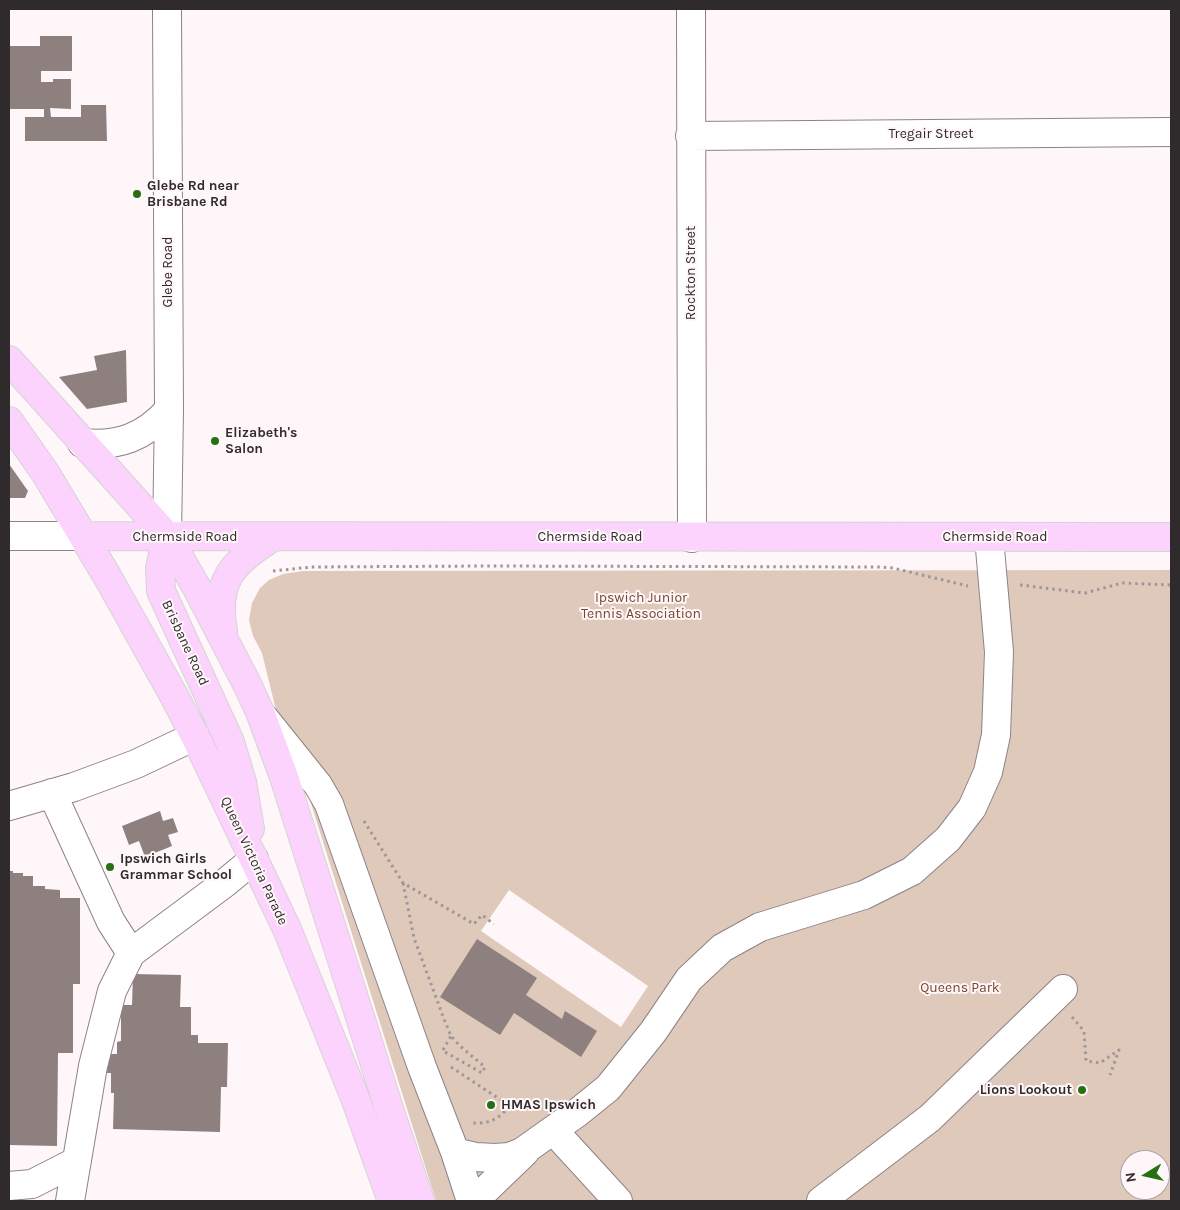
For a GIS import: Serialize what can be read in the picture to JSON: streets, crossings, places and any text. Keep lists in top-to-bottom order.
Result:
{
  "streets": {
    "main road": ["Chermside Road", "Brisbane Road", "Queen Victoria Parade"],
    "street": ["Tregair Street", "Glebe Road", "Rockton Street"]
  },
  "crossings": [
    ["Tregair Street", "Rockton Street"],
    ["Glebe Road", "Chermside Road"],
    ["Glebe Road", "Brisbane Road"],
    ["Rockton Street", "Chermside Road"],
    ["Chermside Road", "Brisbane Road"],
    ["Chermside Road", "Queen Victoria Parade"],
    ["Brisbane Road", "Queen Victoria Parade"]
  ],
  "parks": ["Ipswich Junior Tennis Association", "Queens Park"],
  "places": [
    "Glebe Rd near Brisbane Rd",
    "Elizabeth's Salon",
    "Ipswich Girls Grammar School",
    "Lions Lookout",
    "HMAS Ipswich"
  ],
  "north": "left"
}
